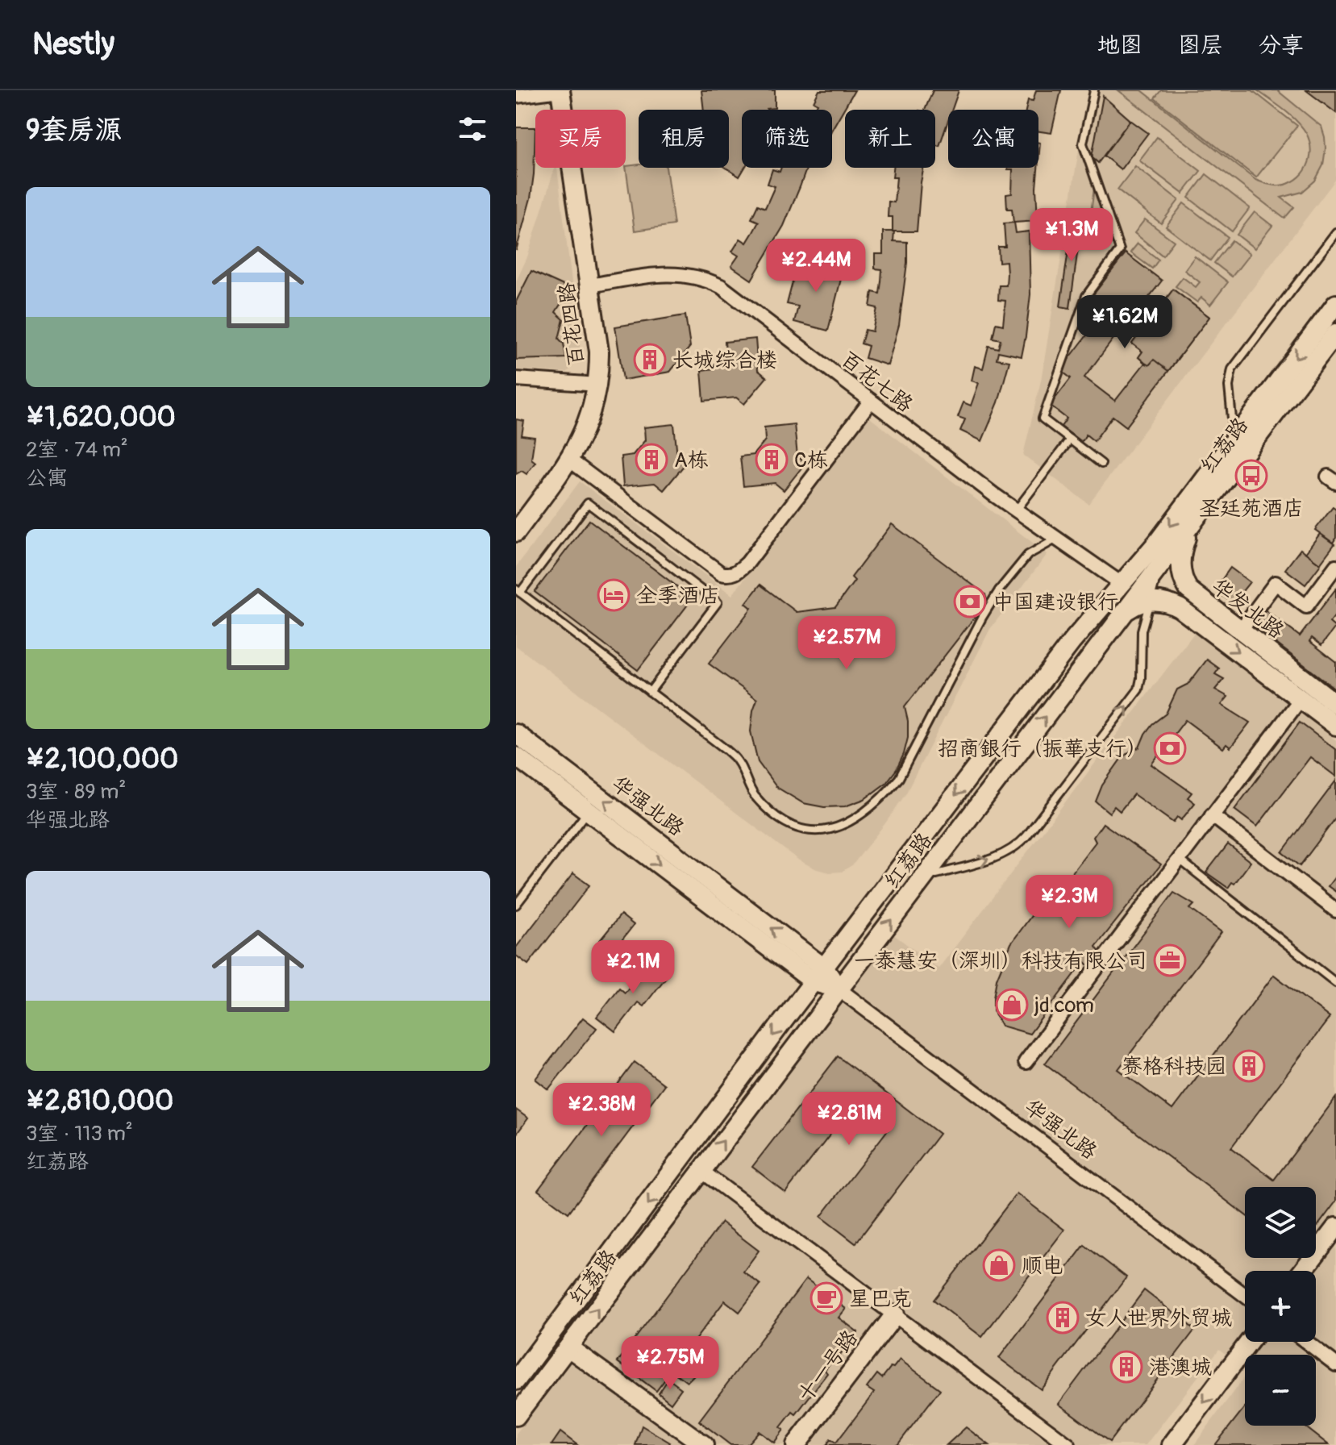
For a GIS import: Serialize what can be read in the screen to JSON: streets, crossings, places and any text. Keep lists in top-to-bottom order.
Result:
{
  "streets": {
    "main road": [
      "百花四路",
      "红荔路",
      "华发北路",
      "华强北路",
      "十一号路"
    ],
    "street": ["百花七路"]
  },
  "crossings": [
    ["百花四路", "百花七路"],
    ["百花七路", "红荔路"],
    ["红荔路", "华发北路"],
    ["红荔路", "华强北路"]
  ],
  "places": {
    "building": [
      "长城综合楼",
      "A栋",
      "C栋",
      "赛格科技园",
      "女人世界外贸城",
      "港澳城"
    ],
    "bus stop": ["圣廷苑酒店"],
    "hotel": ["全季酒店"],
    "bank": ["中国建设银行", "招商銀行（振華支行）"],
    "office": ["一泰慧安（深圳）科技有限公司"],
    "shop": ["jd.com", "顺电"],
    "cafe": ["星巴克"]
  },
  "page": {
    "header": "Nestly",
    "nav": ["地图", "图层", "分享"],
    "heading": "9套房源",
    "chip": [
      "买房",
      "租房",
      "筛选",
      "新上",
      "公寓"
    ],
    "list": [
      {
        "name": "¥1,620,000",
        "note": "2室 · 74 m² · 公寓"
      },
      {
        "name": "¥2,100,000",
        "note": "3室 · 89 m² · 华强北路"
      },
      {
        "name": "¥2,810,000",
        "note": "3室 · 113 m² · 红荔路"
      }
    ],
    "price": [
      "¥1.3M",
      "¥2.44M",
      "¥1.62M",
      "¥2.57M",
      "¥2.3M",
      "¥2.1M",
      "¥2.38M",
      "¥2.81M",
      "¥2.75M"
    ],
    "map_buttons": ["+", "−"]
  }
}
